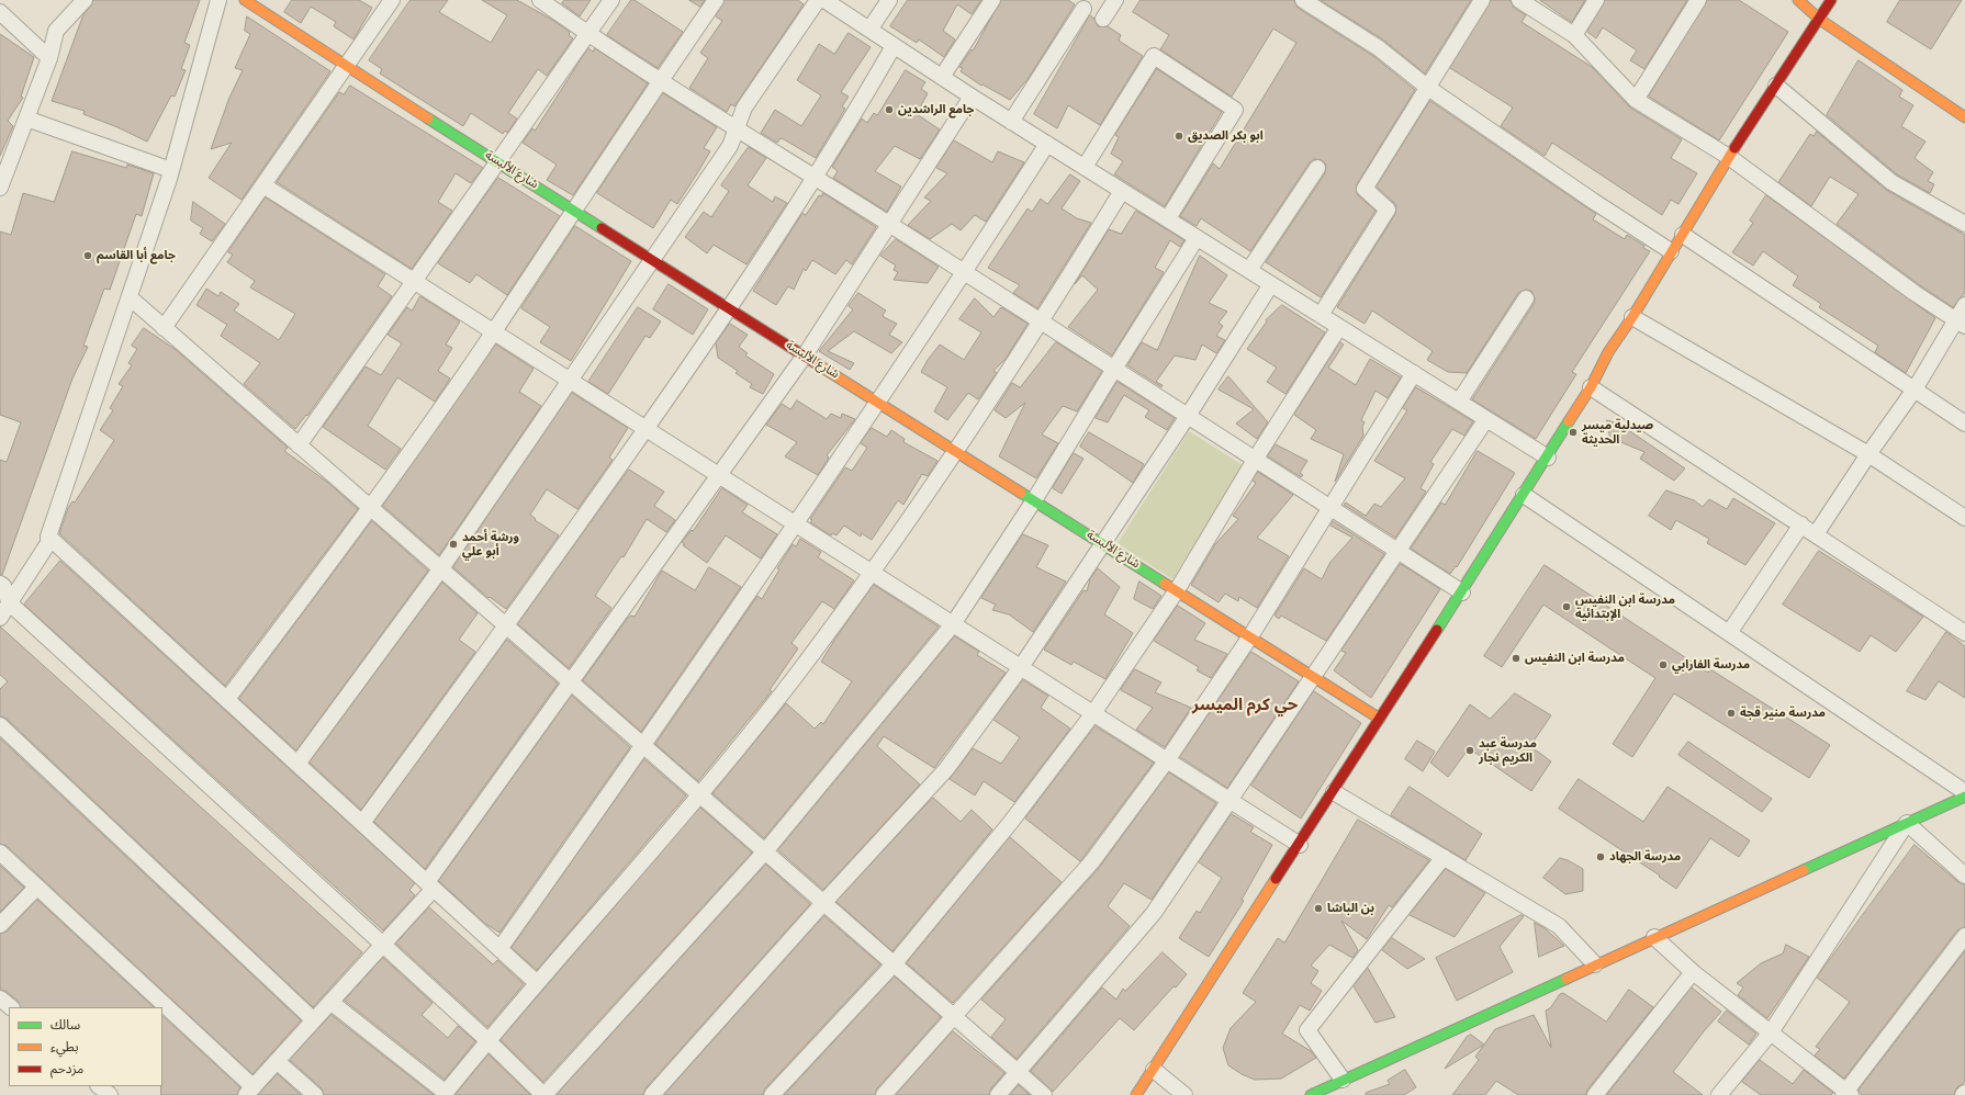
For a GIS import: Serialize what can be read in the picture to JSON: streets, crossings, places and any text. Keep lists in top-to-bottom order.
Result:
{
  "streets": {
    "street": ["شارع الألبسة"]
  },
  "districts": ["حي كرم الميسر"],
  "places": [
    "جامع الراشدين",
    "ابو بكر الصديق",
    "جامع أبا القاسم",
    "صيدلية ميسر الحديثة",
    "ورشة أحمد أبو علي",
    "مدرسة ابن النفيس الإبتدائية",
    "مدرسة ابن النفيس",
    "مدرسة الفارابي",
    "مدرسة منير قجة",
    "مدرسة عبد الكريم نجار",
    "مدرسة الجهاد",
    "بن الباشا"
  ],
  "legend": ["سالك", "بطيء", "مزدحم"]
}
